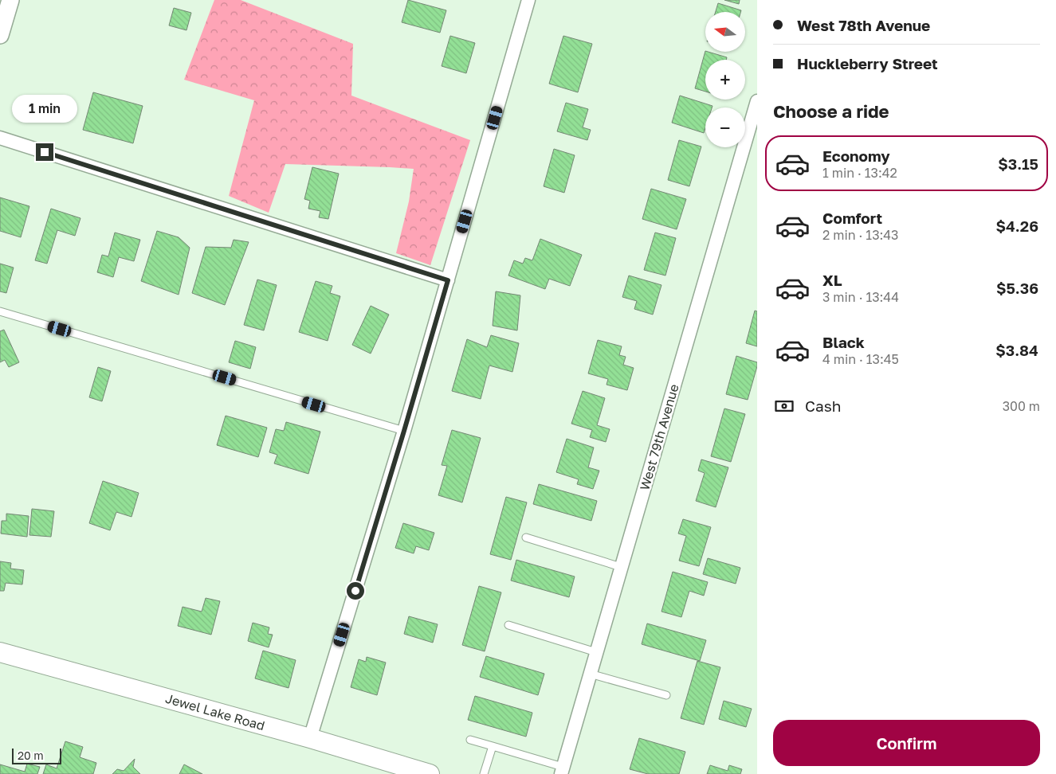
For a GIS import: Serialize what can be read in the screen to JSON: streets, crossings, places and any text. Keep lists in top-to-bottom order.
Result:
{
  "streets": {
    "main road": ["Jewel Lake Road"],
    "street": ["West 79th Avenue"]
  },
  "scale_bar": "20 m",
  "north": "left",
  "page": {
    "banner": ["West 78th Avenue", "Huckleberry Street"],
    "map_buttons": ["+", "−"],
    "heading": "Choose a ride",
    "bubble": "1 min",
    "list": [
      {
        "name": "Economy",
        "note": "1 min · 13:42",
        "value": "$3.15"
      },
      {
        "name": "Comfort",
        "note": "2 min · 13:43",
        "value": "$4.26"
      },
      {
        "name": "XL",
        "note": "3 min · 13:44",
        "value": "$5.36"
      },
      {
        "name": "Black",
        "note": "4 min · 13:45",
        "value": "$3.84"
      }
    ],
    "pay": ["Cash", "300 m"],
    "buttons": "Confirm",
    "scale": "20 m"
  }
}
